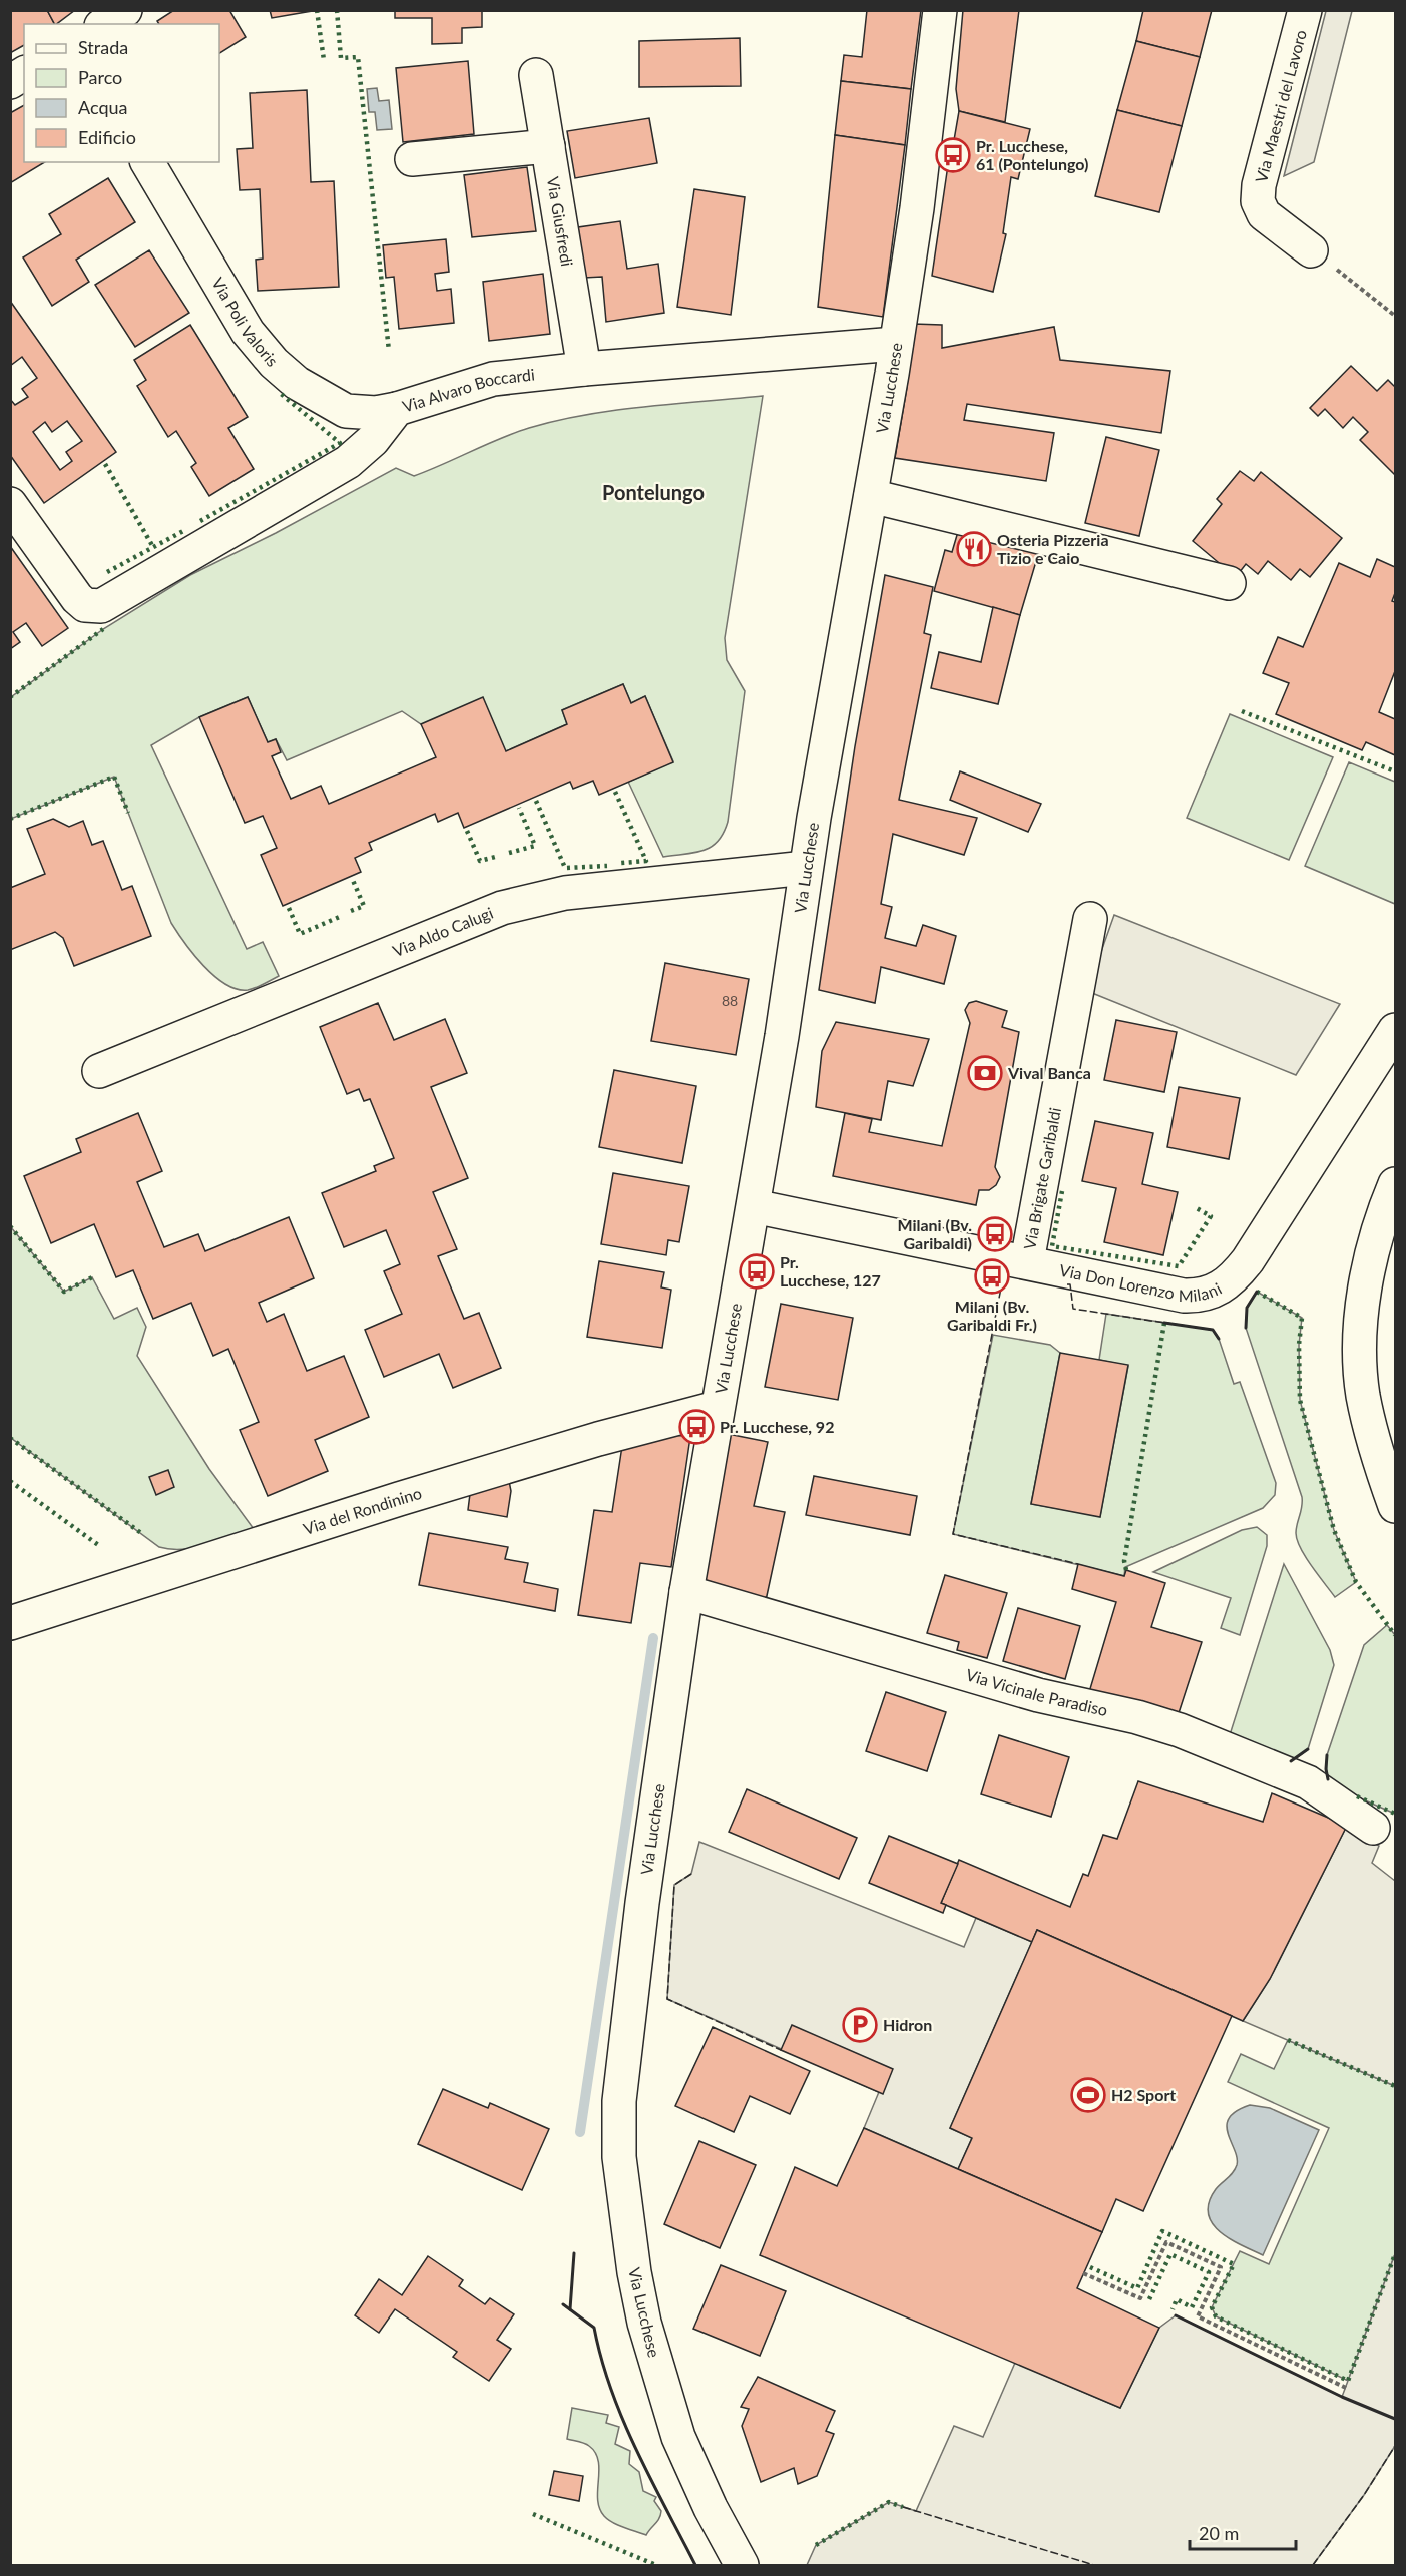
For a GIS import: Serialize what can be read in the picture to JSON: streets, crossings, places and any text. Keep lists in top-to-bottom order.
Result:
{
  "streets": {
    "street": [
      "Via Maestri del Lavoro",
      "Via Giusfredi",
      "Via Poli Valoris",
      "Via Lucchese",
      "Via Alvaro Boccardi",
      "Via Aldo Calugi",
      "Via Brigate Garibaldi",
      "Via Don Lorenzo Milani",
      "Via del Rondinino",
      "Via Vicinale Paradiso"
    ]
  },
  "crossings": [
    ["Via Giusfredi", "Via Alvaro Boccardi"],
    ["Via Poli Valoris", "Via Alvaro Boccardi"],
    ["Via Lucchese", "Via Alvaro Boccardi"],
    ["Via Lucchese", "Via Aldo Calugi"],
    ["Via Lucchese", "Via Don Lorenzo Milani"],
    ["Via Lucchese", "Via del Rondinino"],
    ["Via Lucchese", "Via Vicinale Paradiso"],
    ["Via Brigate Garibaldi", "Via Don Lorenzo Milani"]
  ],
  "districts": ["Pontelungo"],
  "places": {
    "bus stop": [
      "Pr. Lucchese, 61 (Pontelungo)",
      "Milani (Bv. Garibaldi)",
      "Pr. Lucchese, 127",
      "Milani (Bv. Garibaldi Fr.)",
      "Pr. Lucchese, 92"
    ],
    "restaurant": ["Osteria Pizzeria Tizio e Caio"],
    "bank": ["Vival Banca"],
    "parking": ["Hidron"],
    "sports": ["H2 Sport"]
  },
  "house_numbers": ["88"],
  "legend": [
    "Strada",
    "Parco",
    "Acqua",
    "Edificio"
  ],
  "scale_bar": "20 m"
}
